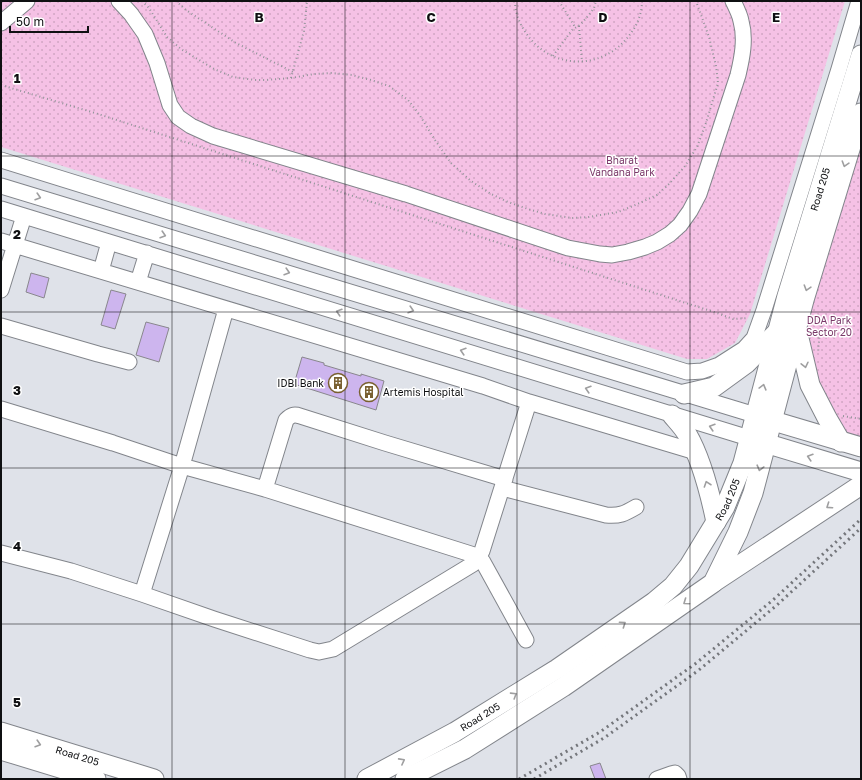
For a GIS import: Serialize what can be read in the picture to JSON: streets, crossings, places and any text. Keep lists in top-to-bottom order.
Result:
{
  "streets": {
    "main road": ["Road 205"]
  },
  "parks": ["Bharat Vandana Park", "DDA Park Sector 20"],
  "places": {
    "building": ["IDBI Bank", "Artemis Hospital"]
  },
  "scale_bar": "50 m",
  "grid": {
    "columns": [
      "B",
      "C",
      "D",
      "E"
    ],
    "rows": [
      "1",
      "2",
      "3",
      "4",
      "5"
    ]
  }
}
